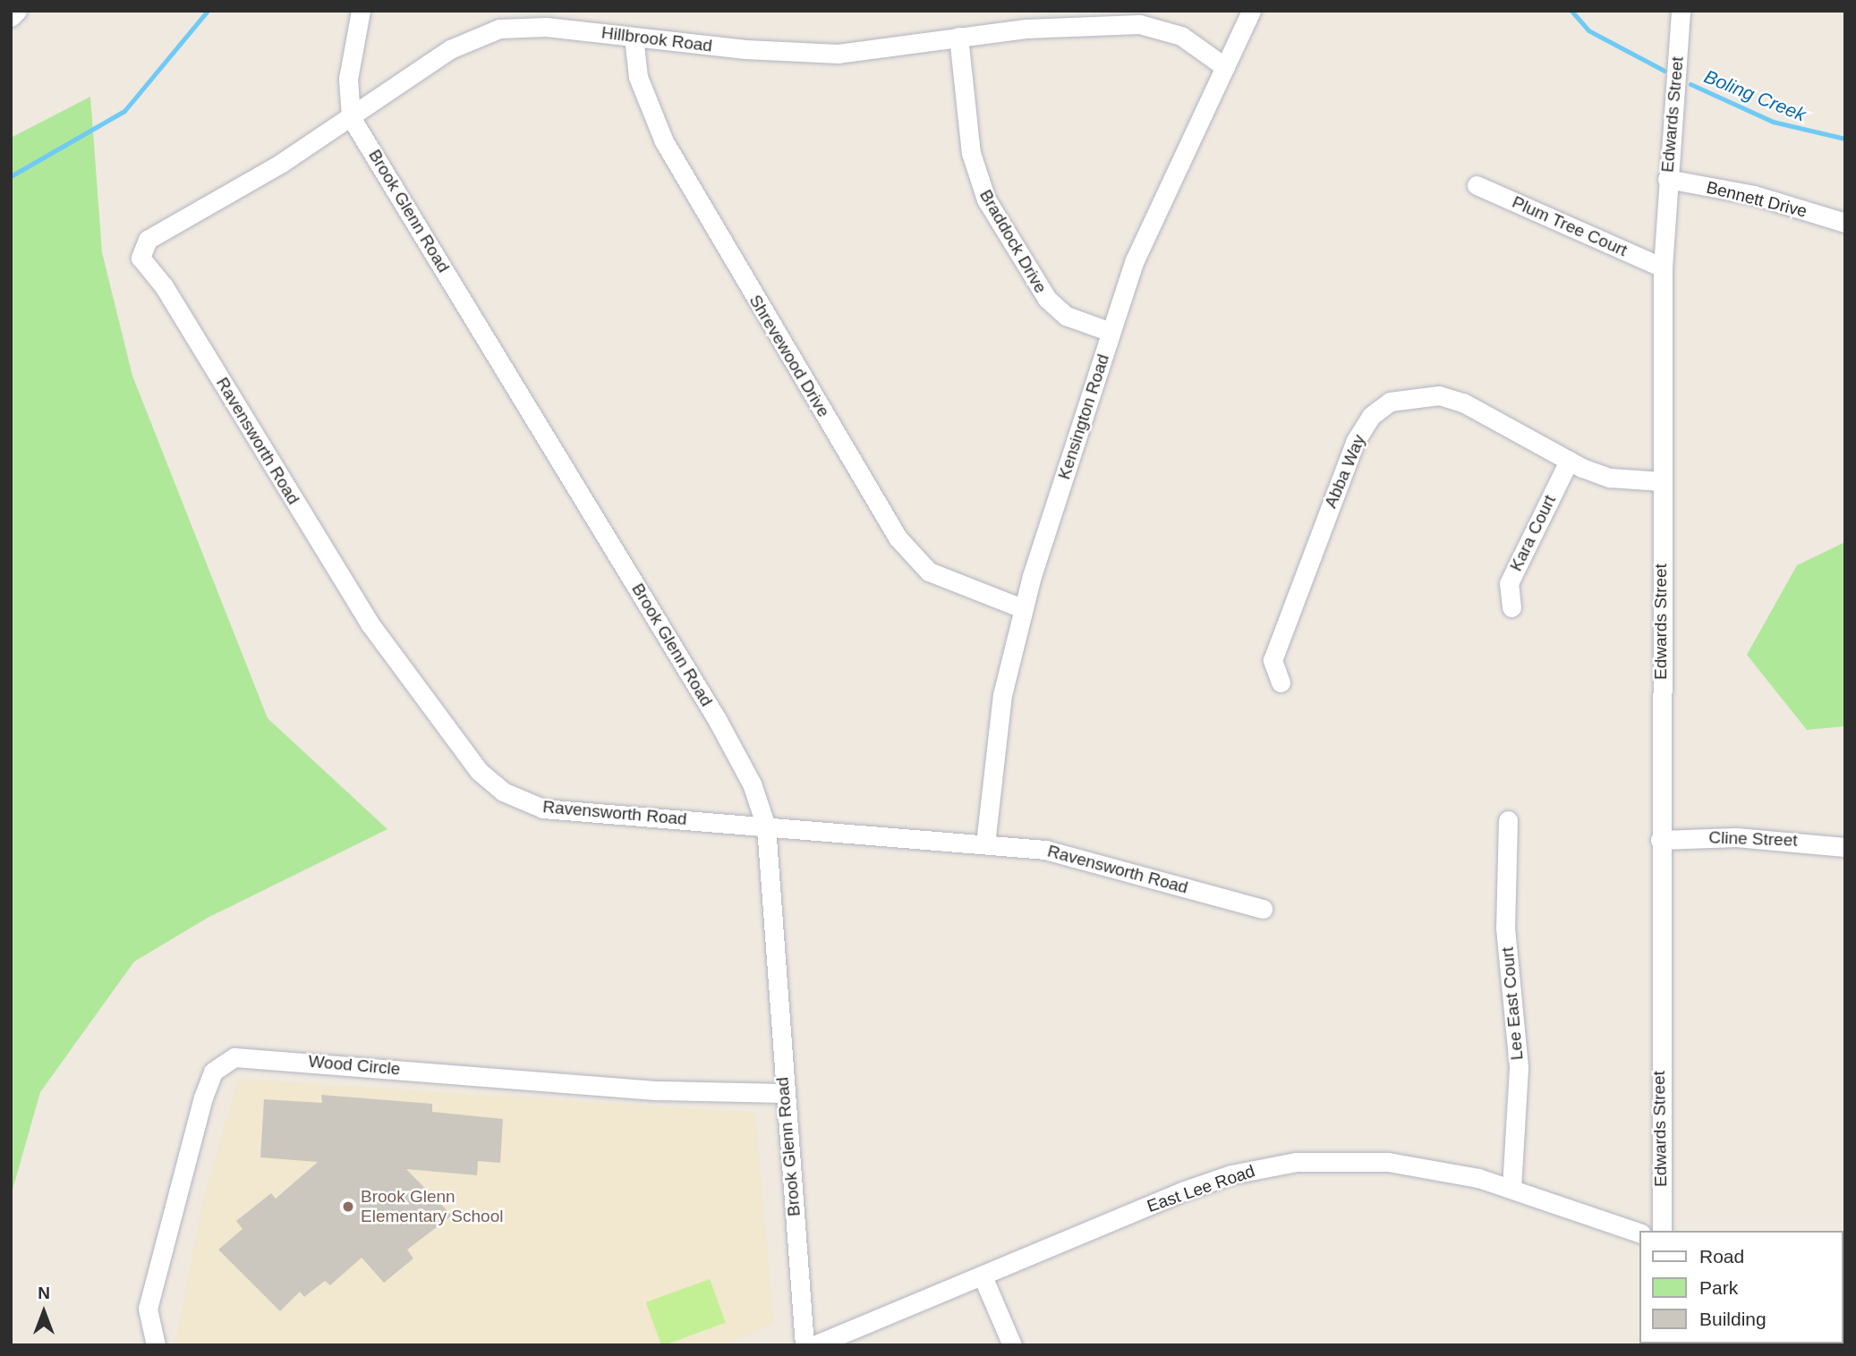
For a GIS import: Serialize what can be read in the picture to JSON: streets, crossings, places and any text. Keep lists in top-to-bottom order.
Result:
{
  "streets": {
    "street": [
      "Hillbrook Road",
      "Edwards Street",
      "Bennett Drive",
      "Brook Glenn Road",
      "Plum Tree Court",
      "Braddock Drive",
      "Shrevewood Drive",
      "Kensington Road",
      "Ravensworth Road",
      "Abba Way",
      "Kara Court",
      "Cline Street",
      "Lee East Court",
      "Wood Circle",
      "East Lee Road"
    ]
  },
  "crossings": [
    ["Hillbrook Road", "Brook Glenn Road"],
    ["Hillbrook Road", "Braddock Drive"],
    ["Hillbrook Road", "Shrevewood Drive"],
    ["Hillbrook Road", "Kensington Road"],
    ["Hillbrook Road", "Ravensworth Road"],
    ["Edwards Street", "Bennett Drive"],
    ["Edwards Street", "Plum Tree Court"],
    ["Edwards Street", "Abba Way"],
    ["Edwards Street", "Cline Street"],
    ["Brook Glenn Road", "Ravensworth Road"],
    ["Brook Glenn Road", "Wood Circle"],
    ["Braddock Drive", "Kensington Road"],
    ["Shrevewood Drive", "Kensington Road"],
    ["Kensington Road", "Ravensworth Road"],
    ["Abba Way", "Kara Court"],
    ["Lee East Court", "East Lee Road"]
  ],
  "water": ["Boling Creek"],
  "places": ["Brook Glenn Elementary School"],
  "legend": ["Road", "Park", "Building"],
  "north": "top"
}
